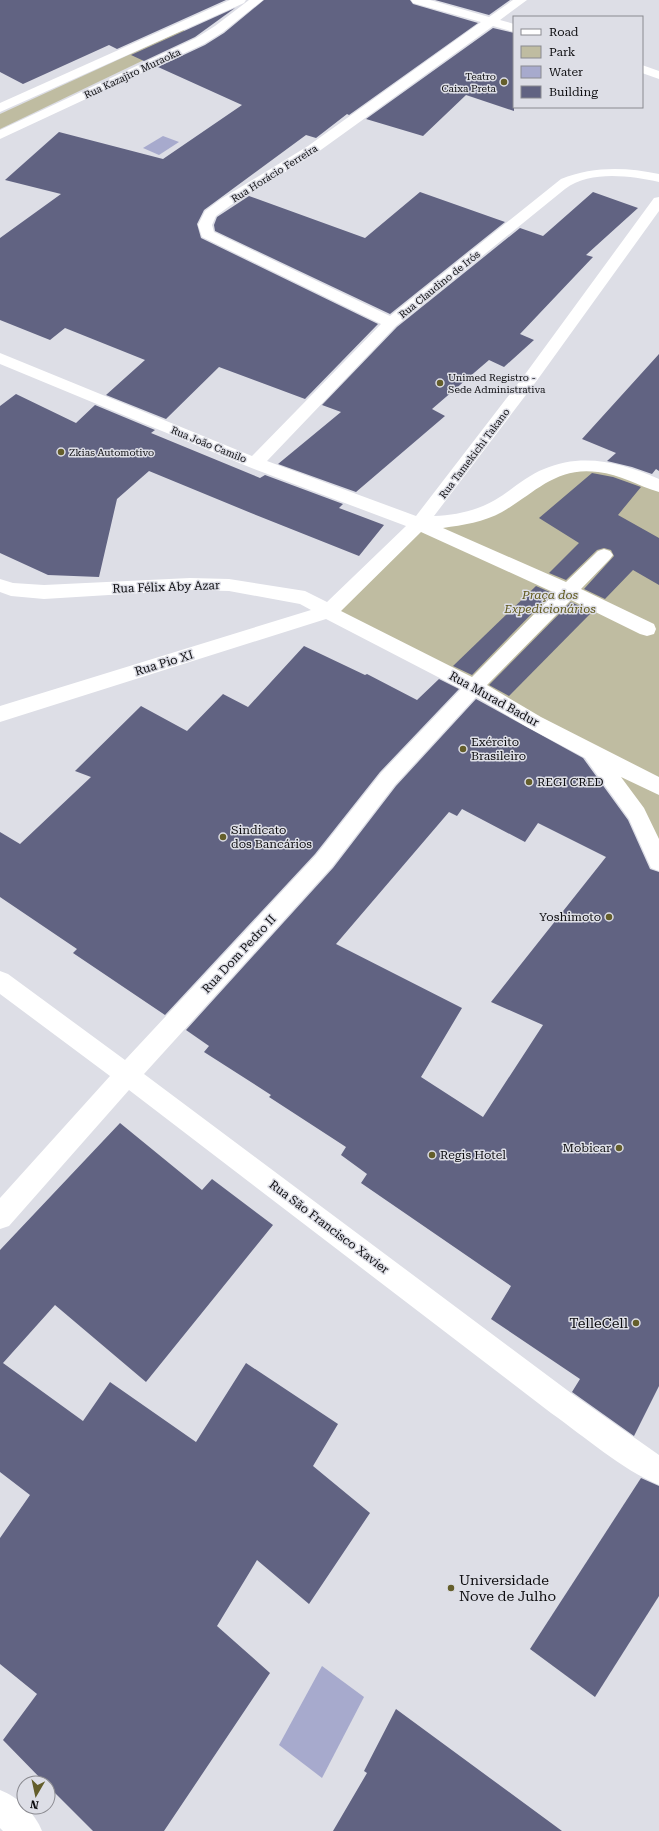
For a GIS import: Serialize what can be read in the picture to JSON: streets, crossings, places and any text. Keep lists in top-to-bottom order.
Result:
{
  "streets": {
    "street": [
      "Rua Kazajiro Muraoka",
      "Rua Horácio Ferreira",
      "Rua Claudino de Irós",
      "Rua João Camilo",
      "Rua Tamekichi Takano",
      "Rua Félix Aby Azar",
      "Rua Pio XI",
      "Rua Murad Badur",
      "Rua Dom Pedro II",
      "Rua São Francisco Xavier"
    ]
  },
  "crossings": [
    ["Rua Horácio Ferreira", "Rua Claudino de Irós"],
    ["Rua Claudino de Irós", "Rua João Camilo"],
    ["Rua João Camilo", "Rua Tamekichi Takano"],
    ["Rua João Camilo", "Rua Dom Pedro II"],
    ["Rua Tamekichi Takano", "Rua Félix Aby Azar"],
    ["Rua Tamekichi Takano", "Rua Pio XI"],
    ["Rua Tamekichi Takano", "Rua Murad Badur"],
    ["Rua Félix Aby Azar", "Rua Pio XI"],
    ["Rua Félix Aby Azar", "Rua Murad Badur"],
    ["Rua Pio XI", "Rua Murad Badur"],
    ["Rua Murad Badur", "Rua Dom Pedro II"],
    ["Rua Dom Pedro II", "Rua São Francisco Xavier"]
  ],
  "parks": ["Praça dos Expedicionários"],
  "places": [
    "Teatro Caixa Preta",
    "Unimed Registro - Sede Administrativa",
    "Zkias Automotivo",
    "Exército Brasileiro",
    "REGI CRED",
    "Sindicato dos Bancários",
    "Yoshimoto",
    "Mobicar",
    "Regis Hotel",
    "TelleCell",
    "Universidade Nove de Julho"
  ],
  "legend": [
    "Road",
    "Park",
    "Water",
    "Building"
  ],
  "north": "bottom"
}
